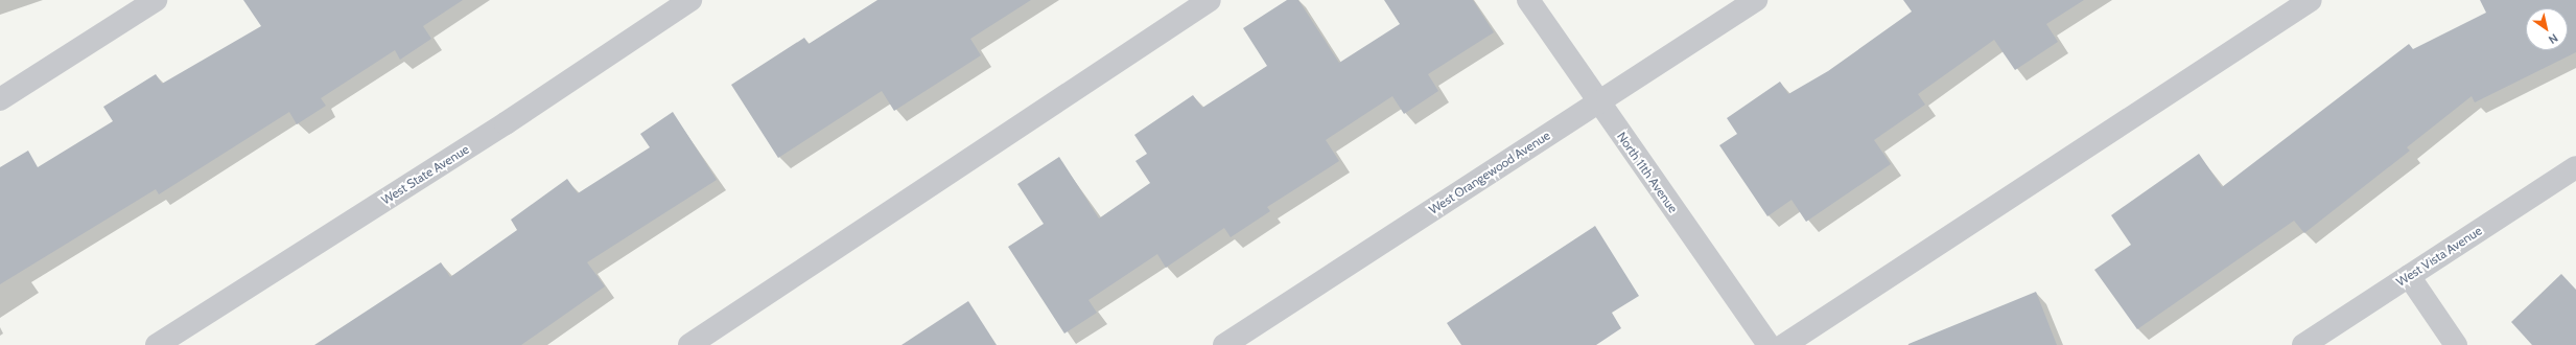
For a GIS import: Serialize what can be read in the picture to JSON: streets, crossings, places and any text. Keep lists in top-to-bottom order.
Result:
{
  "streets": {
    "street": [
      "West Orangewood Avenue",
      "North 11th Avenue",
      "West State Avenue",
      "West Vista Avenue"
    ]
  },
  "crossings": [
    ["West Orangewood Avenue", "North 11th Avenue"]
  ],
  "north": "bottom right"
}
